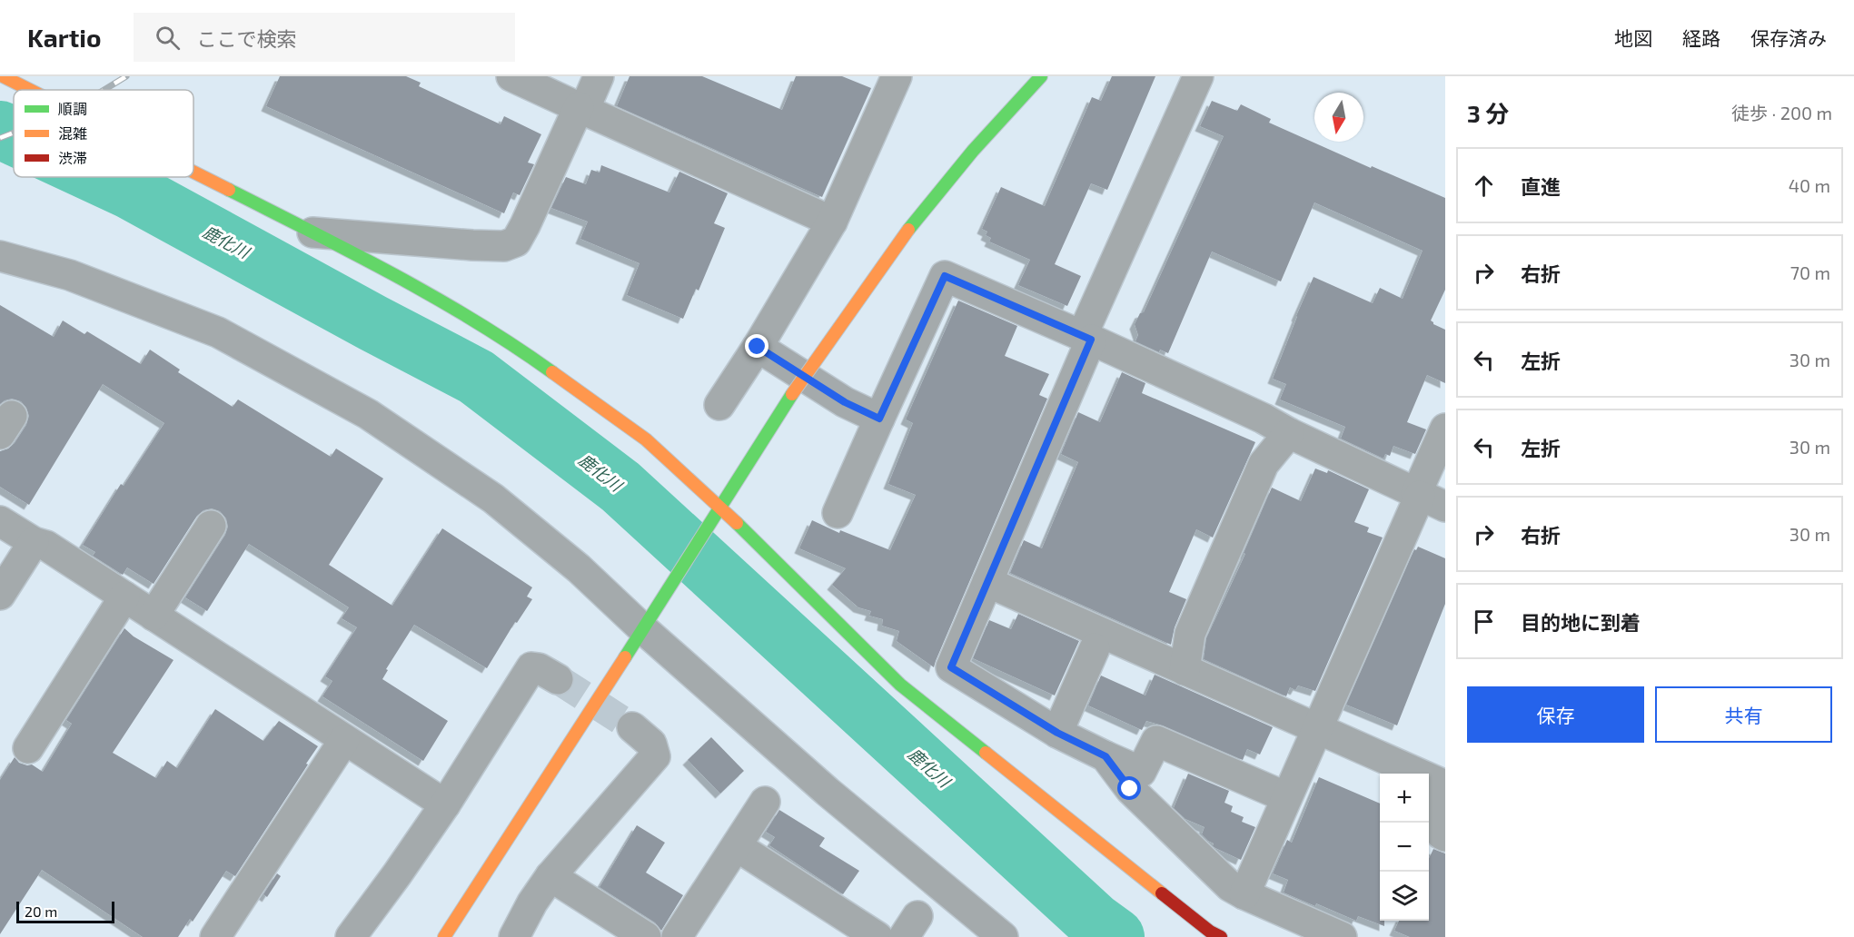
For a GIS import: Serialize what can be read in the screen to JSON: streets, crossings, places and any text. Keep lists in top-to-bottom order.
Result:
{
  "water": ["鹿化川"],
  "legend": ["順調", "混雑", "渋滞"],
  "scale_bar": "20 m",
  "north": "bottom",
  "page": {
    "header": "Kartio",
    "search": "ここで検索",
    "nav": ["地図", "経路", "保存済み"],
    "heading": ["3 分", "徒歩 · 200 m"],
    "list": [
      ["直進", "40 m"],
      ["右折", "70 m"],
      ["左折", "30 m"],
      ["左折", "30 m"],
      ["右折", "30 m"],
      "目的地に到着"
    ],
    "buttons": ["保存", "共有"],
    "map_buttons": ["+", "−"],
    "scale": "20 m"
  }
}
